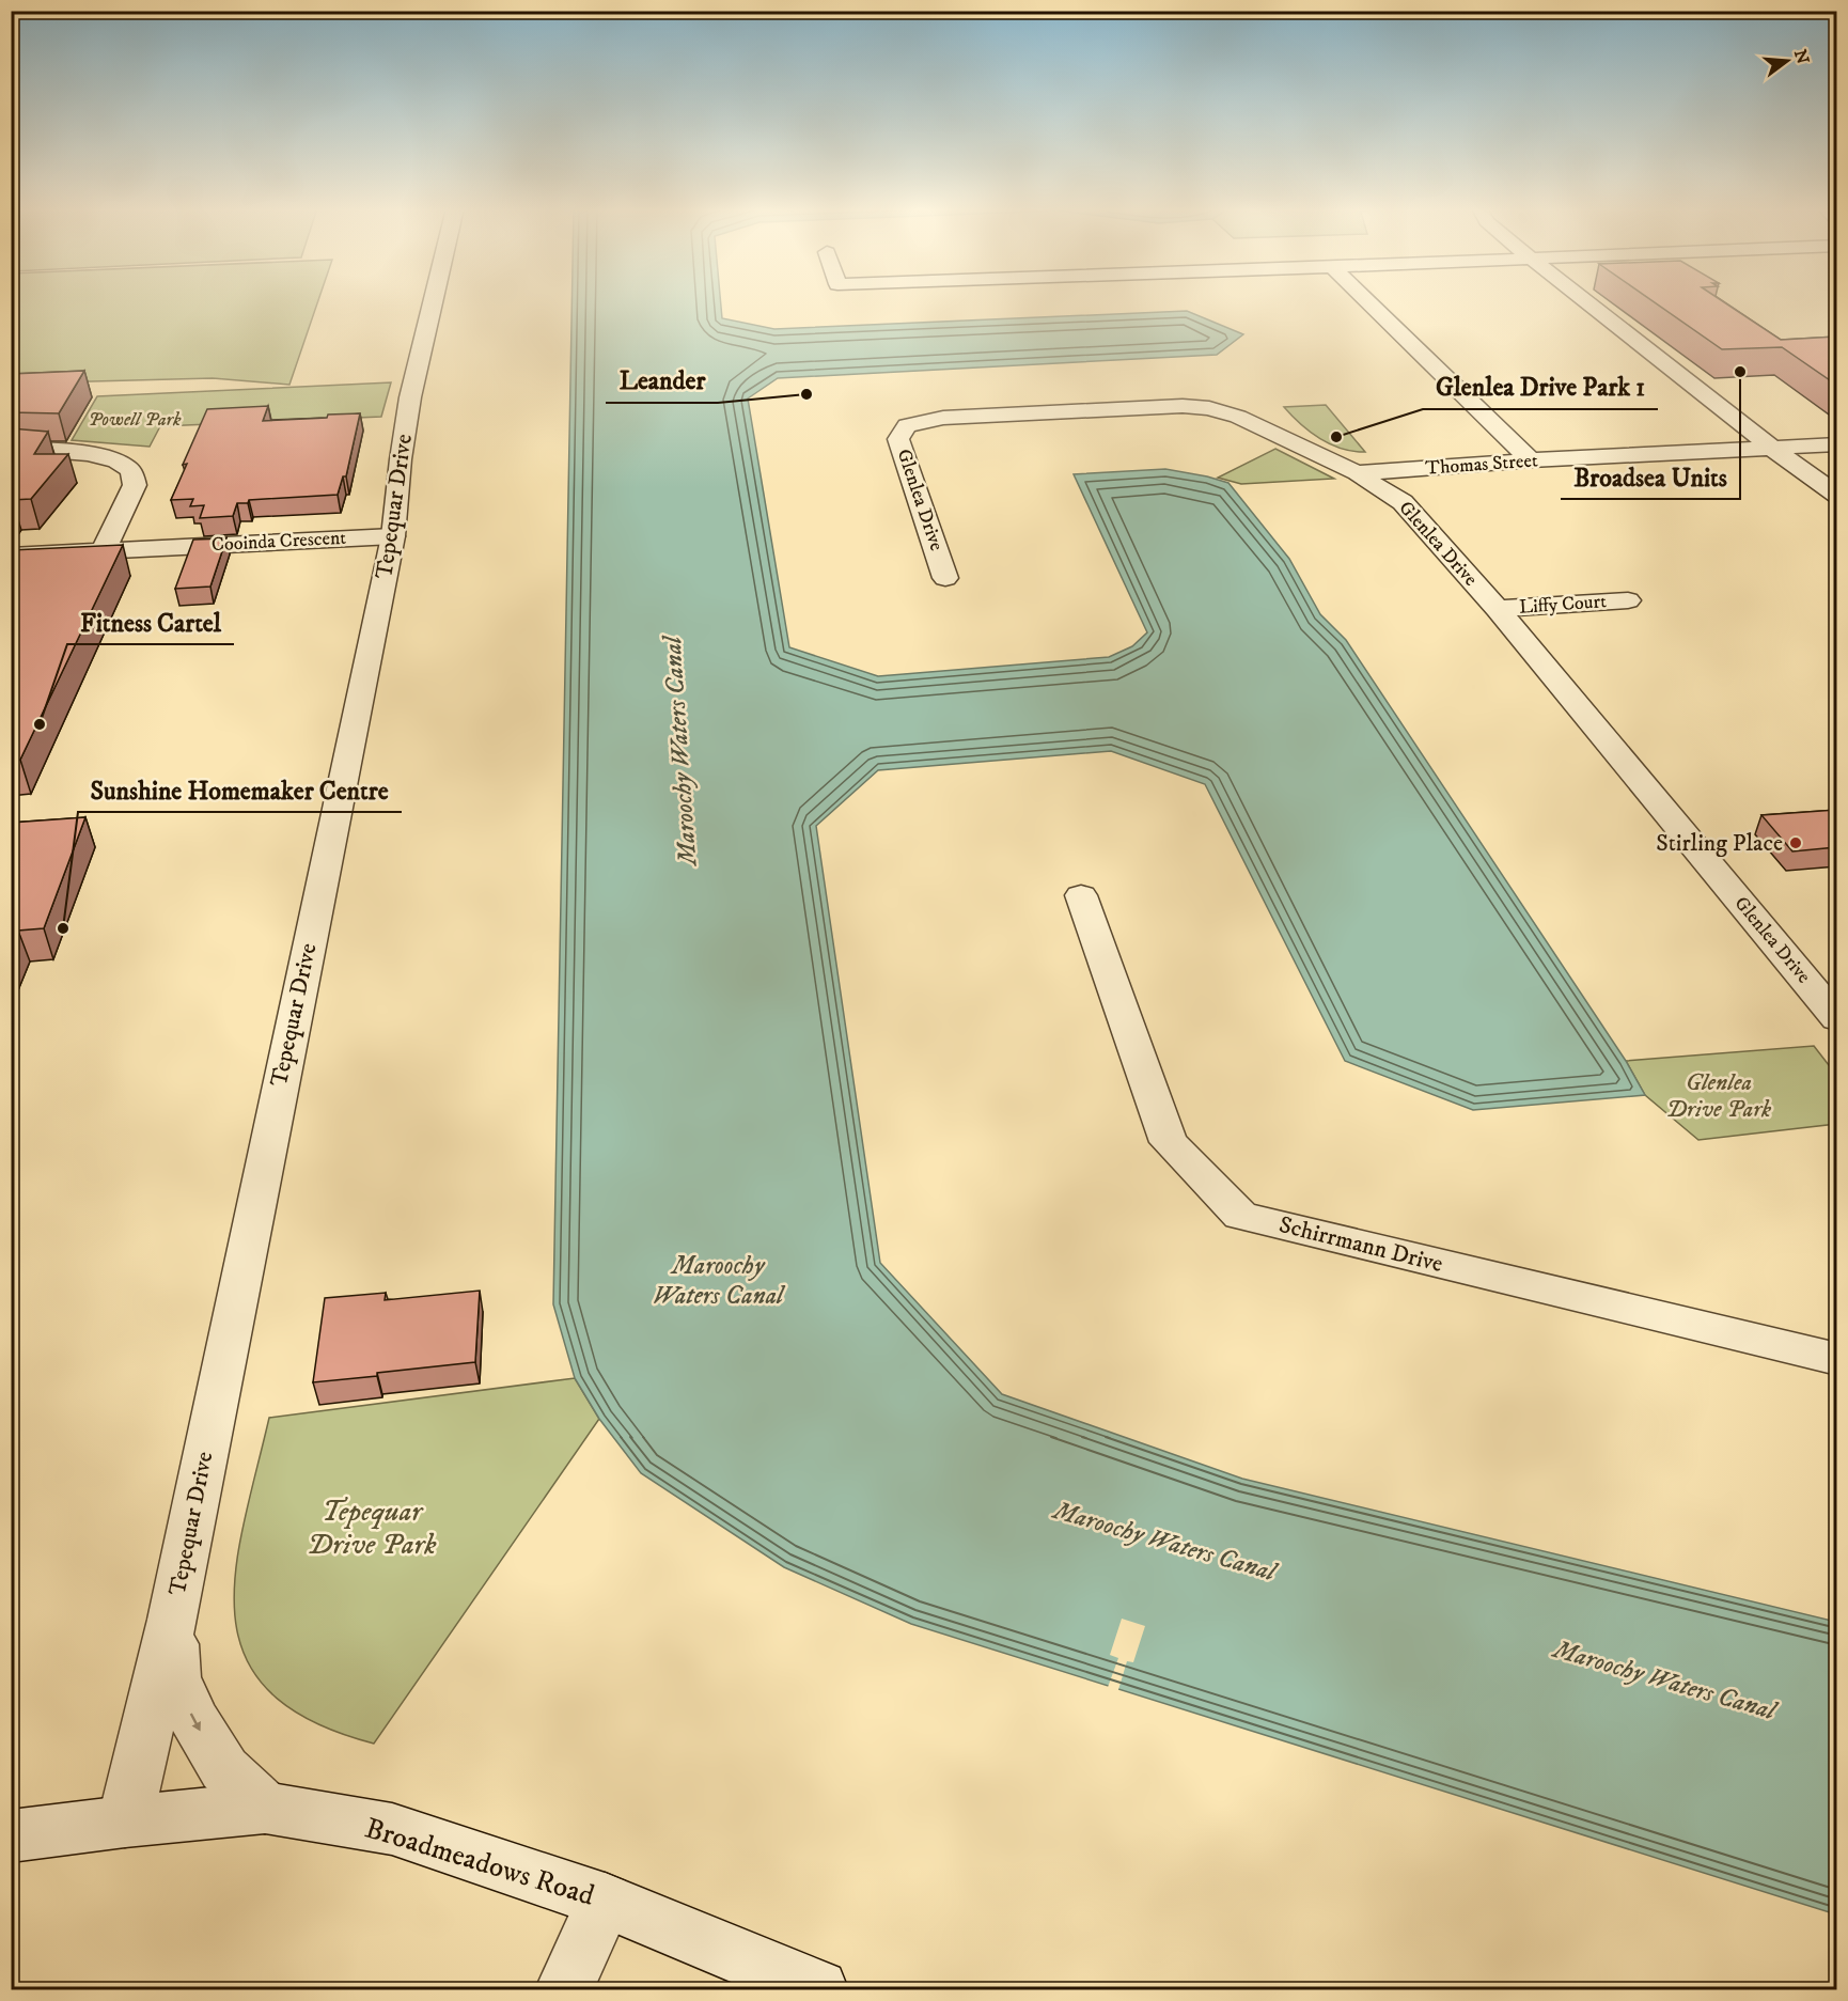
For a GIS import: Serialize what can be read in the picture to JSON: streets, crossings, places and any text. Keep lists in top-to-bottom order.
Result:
{
  "streets": {
    "street": [
      "Thomas Street",
      "Glenlea Drive",
      "Tepequar Drive",
      "Cooinda Crescent",
      "Liffy Court",
      "Schirrmann Drive",
      "Broadmeadows Road"
    ]
  },
  "crossings": [
    ["Thomas Street", "Glenlea Drive"],
    ["Glenlea Drive", "Liffy Court"],
    ["Tepequar Drive", "Cooinda Crescent"],
    ["Tepequar Drive", "Broadmeadows Road"]
  ],
  "water": ["Maroochy Waters Canal"],
  "parks": ["Powell Park", "Glenlea Drive Park", "Tepequar Drive Park"],
  "places": [
    "Broadsea Units",
    "Leander",
    "Glenlea Drive Park 1",
    "Fitness Cartel",
    "Stirling Place",
    "Sunshine Homemaker Centre"
  ],
  "north": "right"
}
